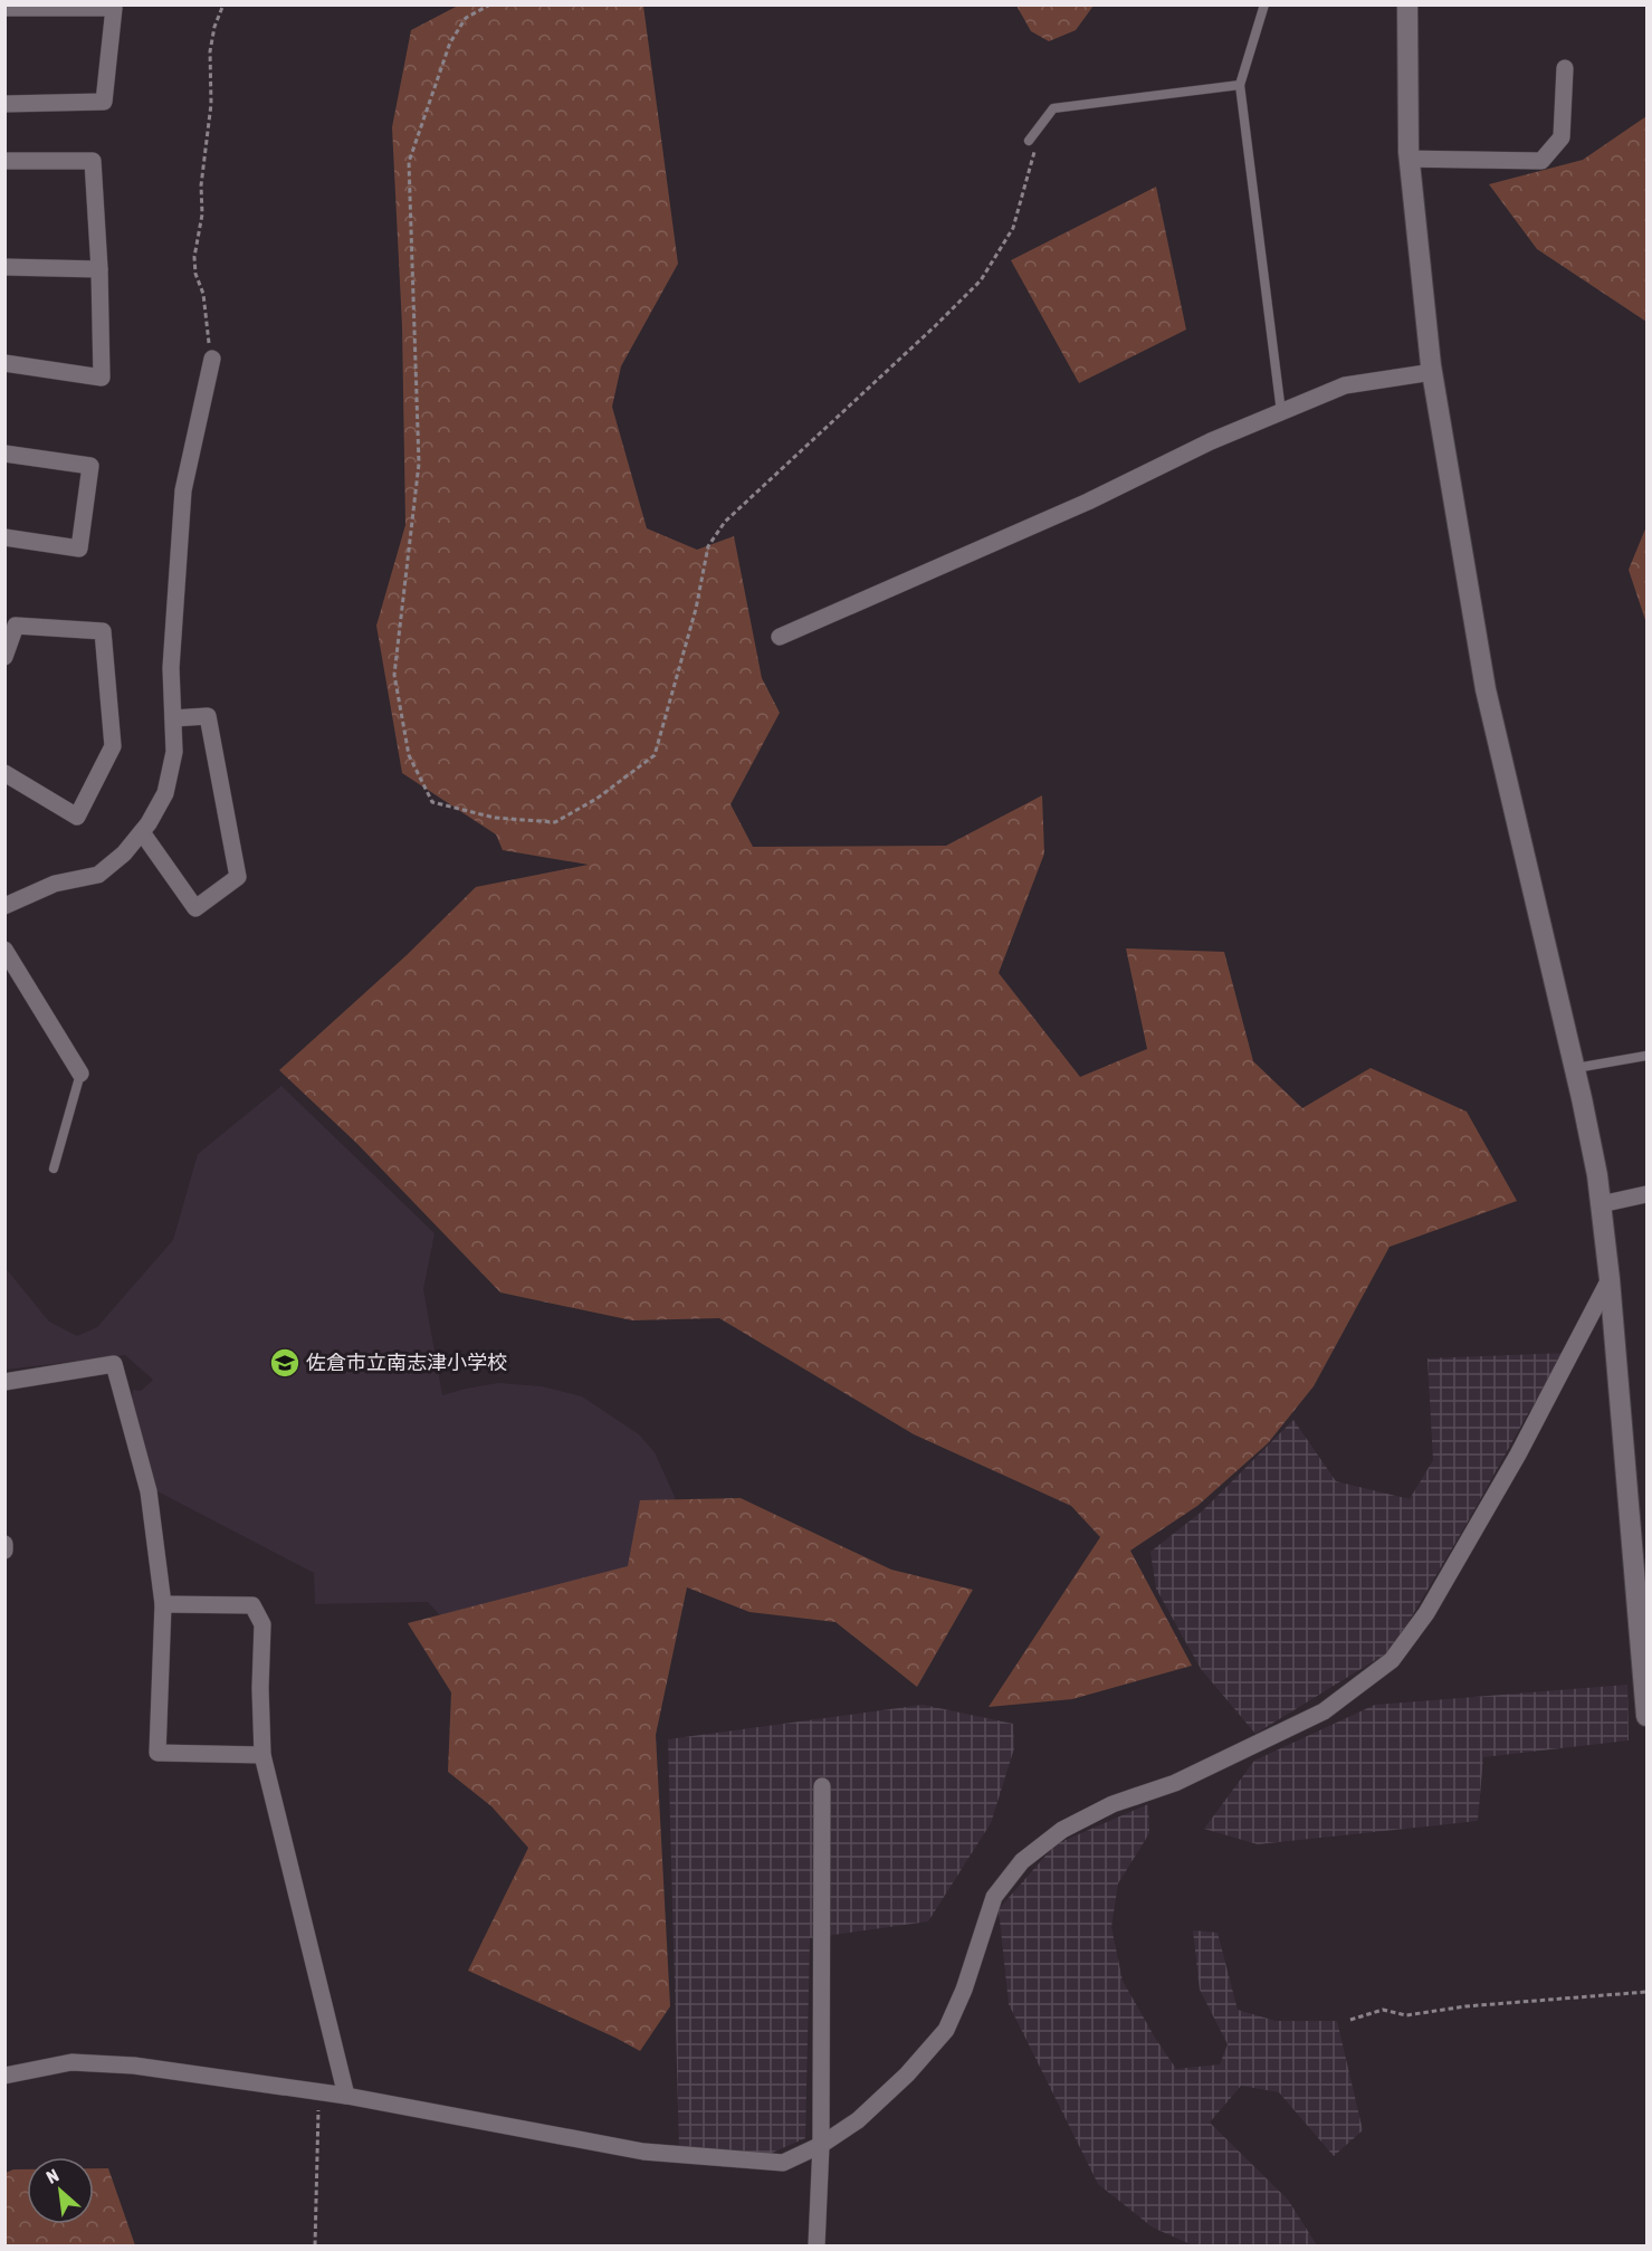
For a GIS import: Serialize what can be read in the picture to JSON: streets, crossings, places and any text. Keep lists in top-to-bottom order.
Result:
{
  "places": {
    "school or university": ["佐倉市立南志津小学校"]
  },
  "north": "top left"
}
